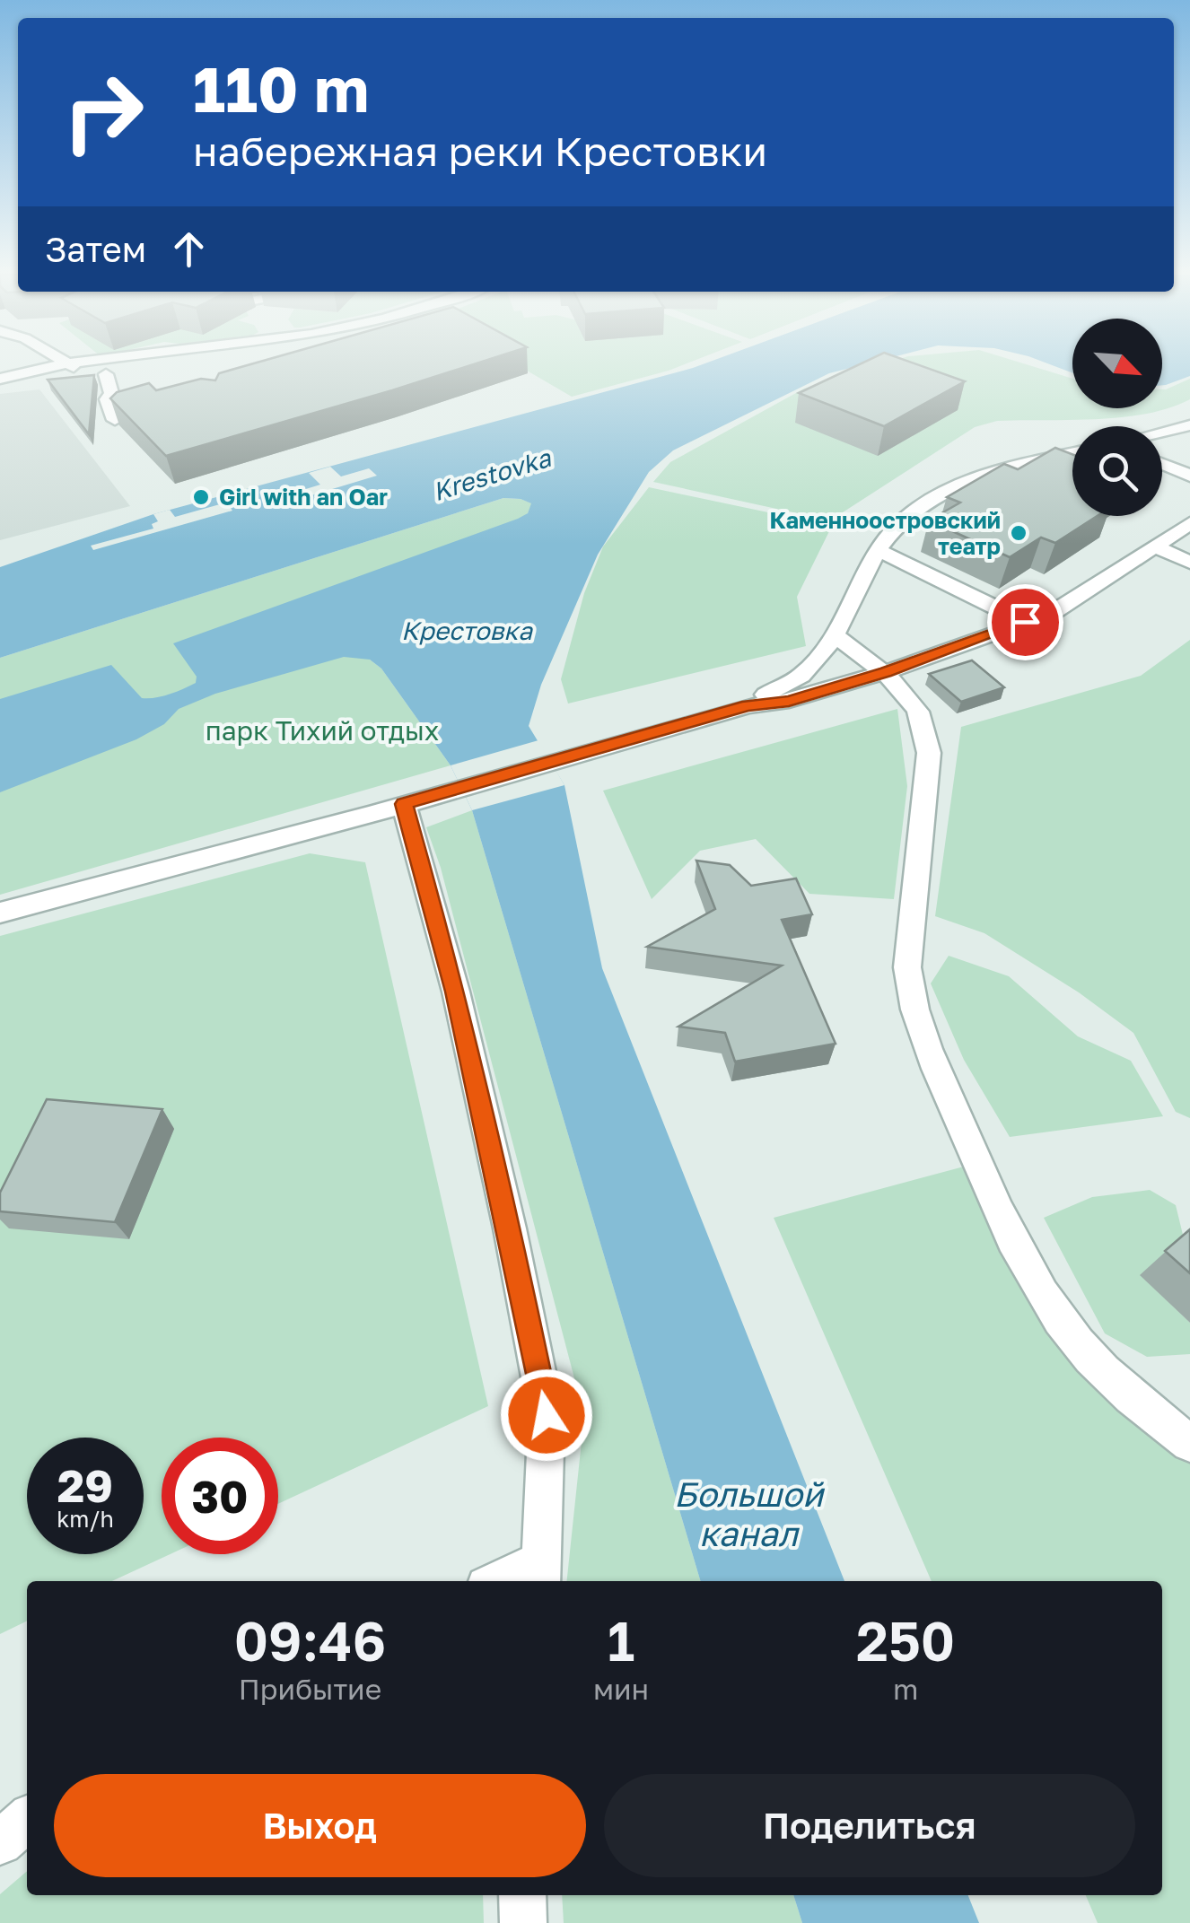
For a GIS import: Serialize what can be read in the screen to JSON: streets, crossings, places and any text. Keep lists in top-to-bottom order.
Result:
{
  "water": ["Krestovka", "Крестовка", "Большой канал"],
  "parks": ["парк Тихий отдых"],
  "places": ["Girl with an Oar", "Каменноостровский театр"],
  "north": "bottom right",
  "page": {
    "turn": ["110 m", "набережная реки Крестовки"],
    "then": "Затем",
    "speed": "29 km/h",
    "limit": "30",
    "eta": [
      "09:46",
      "Прибытие",
      "1",
      "мин",
      "250",
      "m"
    ],
    "buttons": ["Выход", "Поделиться"]
  }
}
